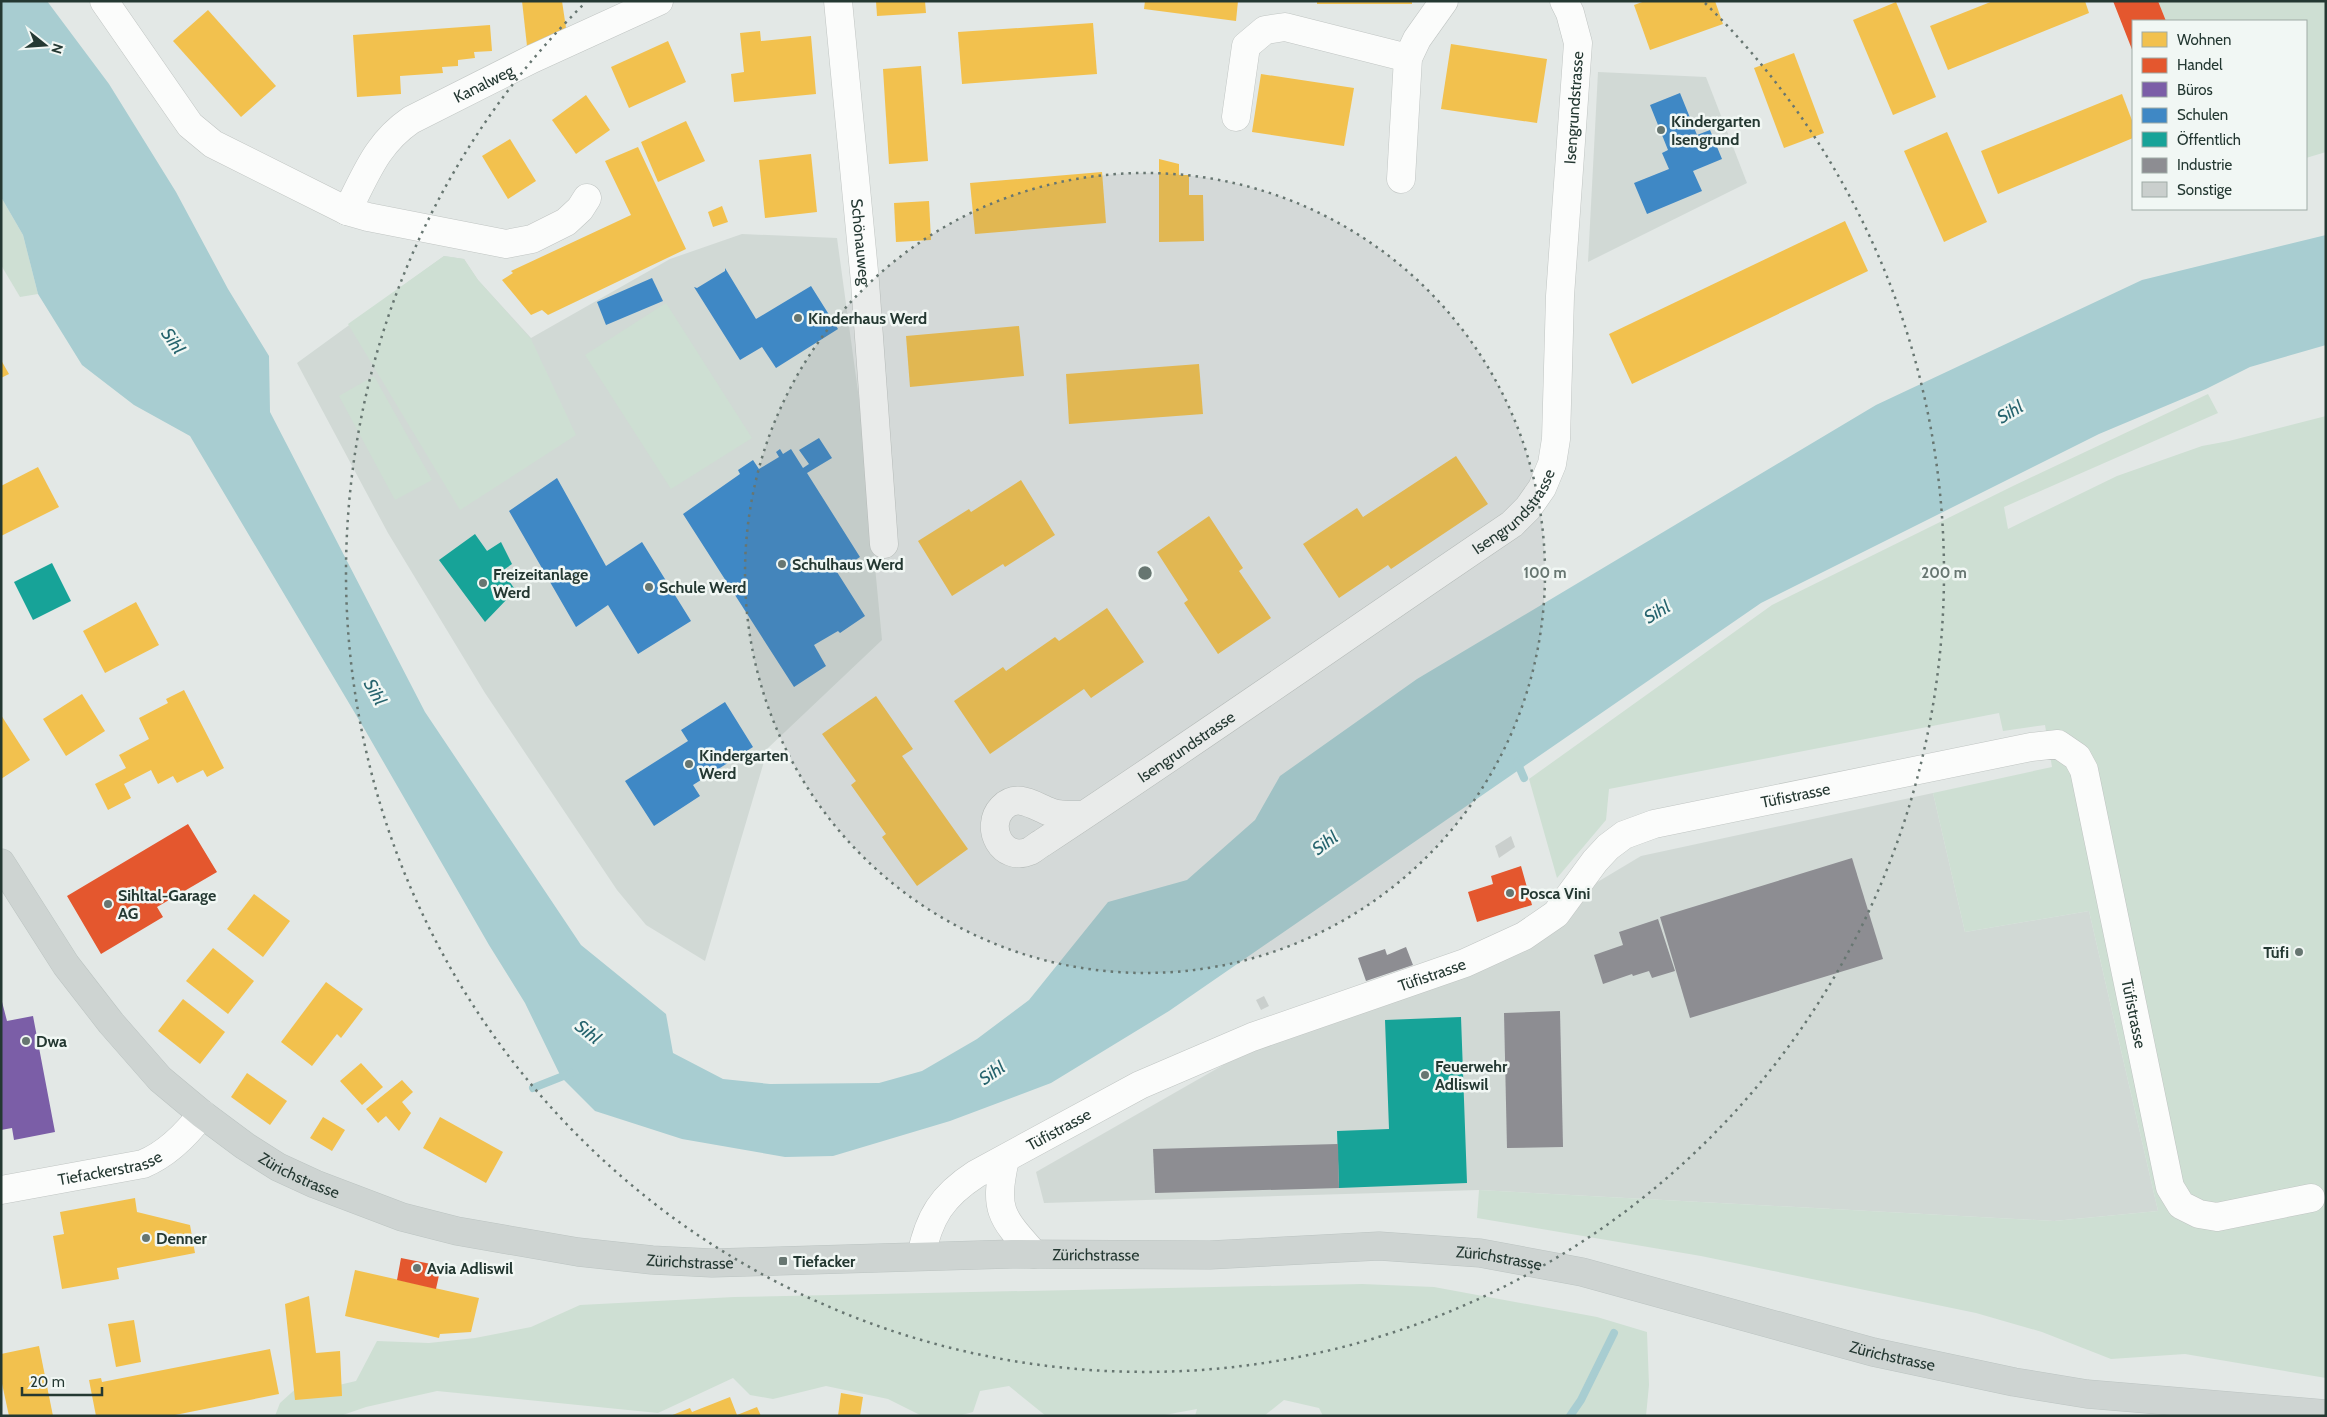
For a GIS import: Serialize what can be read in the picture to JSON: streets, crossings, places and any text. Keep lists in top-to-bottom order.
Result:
{
  "streets": {
    "main road": ["Zürichstrasse"],
    "street": [
      "Kanalweg",
      "Isengrundstrasse",
      "Schönauweg",
      "Tüfistrasse",
      "Tiefackerstrasse"
    ]
  },
  "crossings": [
    ["Tüfistrasse", "Zürichstrasse"],
    ["Tiefackerstrasse", "Zürichstrasse"]
  ],
  "water": ["Sihl"],
  "places": {
    "other": [
      "Kindergarten Isengrund",
      "Kinderhaus Werd",
      "Schulhaus Werd",
      "Freizeitanlage Werd",
      "Schule Werd",
      "Kindergarten Werd",
      "Posca Vini",
      "Sihltal-Garage AG",
      "Tüfi",
      "Dwa",
      "Feuerwehr Adliswil",
      "Denner",
      "Avia Adliswil"
    ],
    "transit": ["Tiefacker"]
  },
  "legend": [
    "Wohnen",
    "Handel",
    "Büros",
    "Schulen",
    "Öffentlich",
    "Industrie",
    "Sonstige"
  ],
  "scale_bar": "20 m",
  "north": "right",
  "rings": ["100 m", "200 m"]
}
